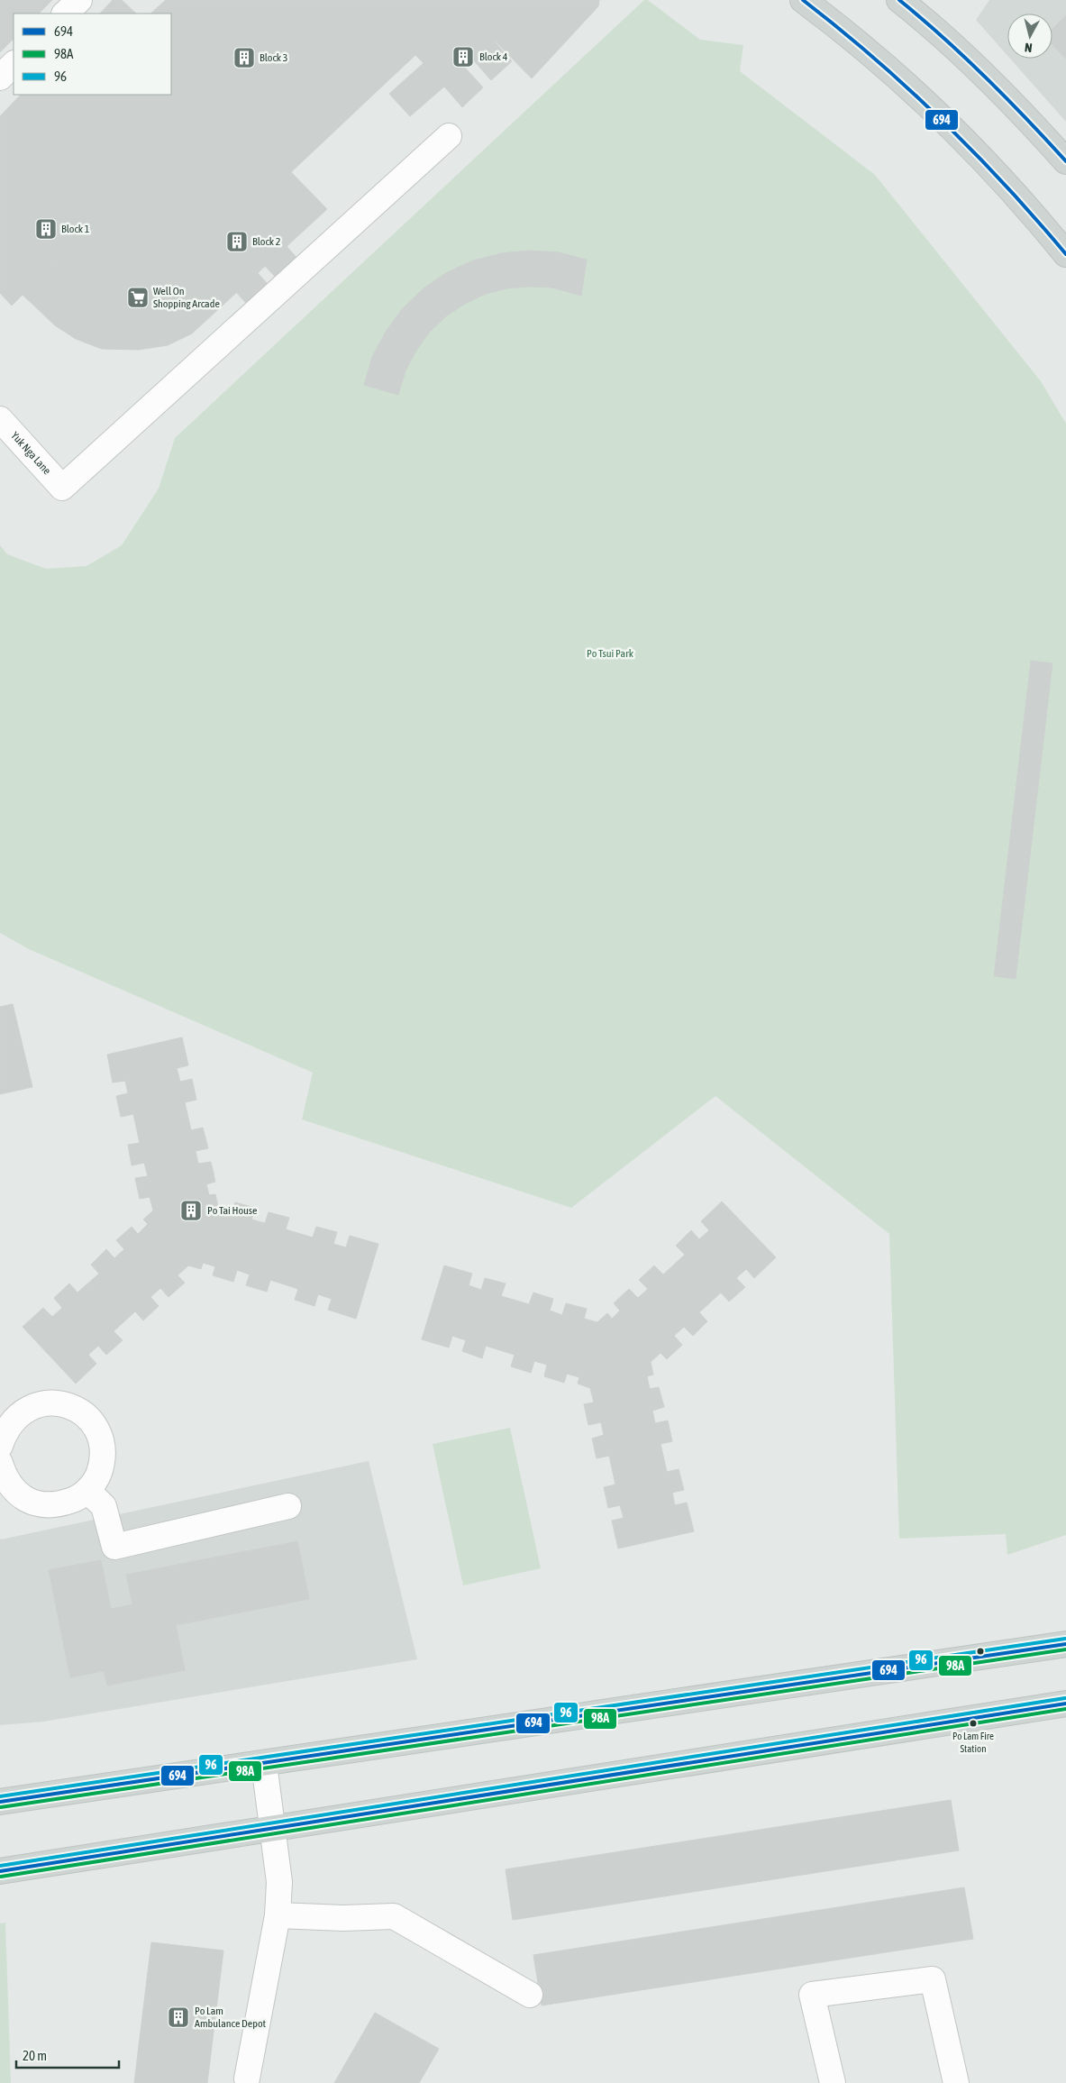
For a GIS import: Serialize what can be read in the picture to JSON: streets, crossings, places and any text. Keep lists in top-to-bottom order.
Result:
{
  "streets": {
    "street": ["Yuk Nga Lane"]
  },
  "parks": ["Po Tsui Park"],
  "places": {
    "building": [
      "Block 4",
      "Block 3",
      "Block 1",
      "Block 2",
      "Po Tai House",
      "Po Lam Ambulance Depot"
    ],
    "supermarket": ["Well On Shopping Arcade"],
    "other": ["Po Lam Fire Station"]
  },
  "lines": ["transit line 694", "transit line 96", "transit line 98A"],
  "legend": ["694", "98A", "96"],
  "scale_bar": "20 m",
  "north": "bottom"
}
